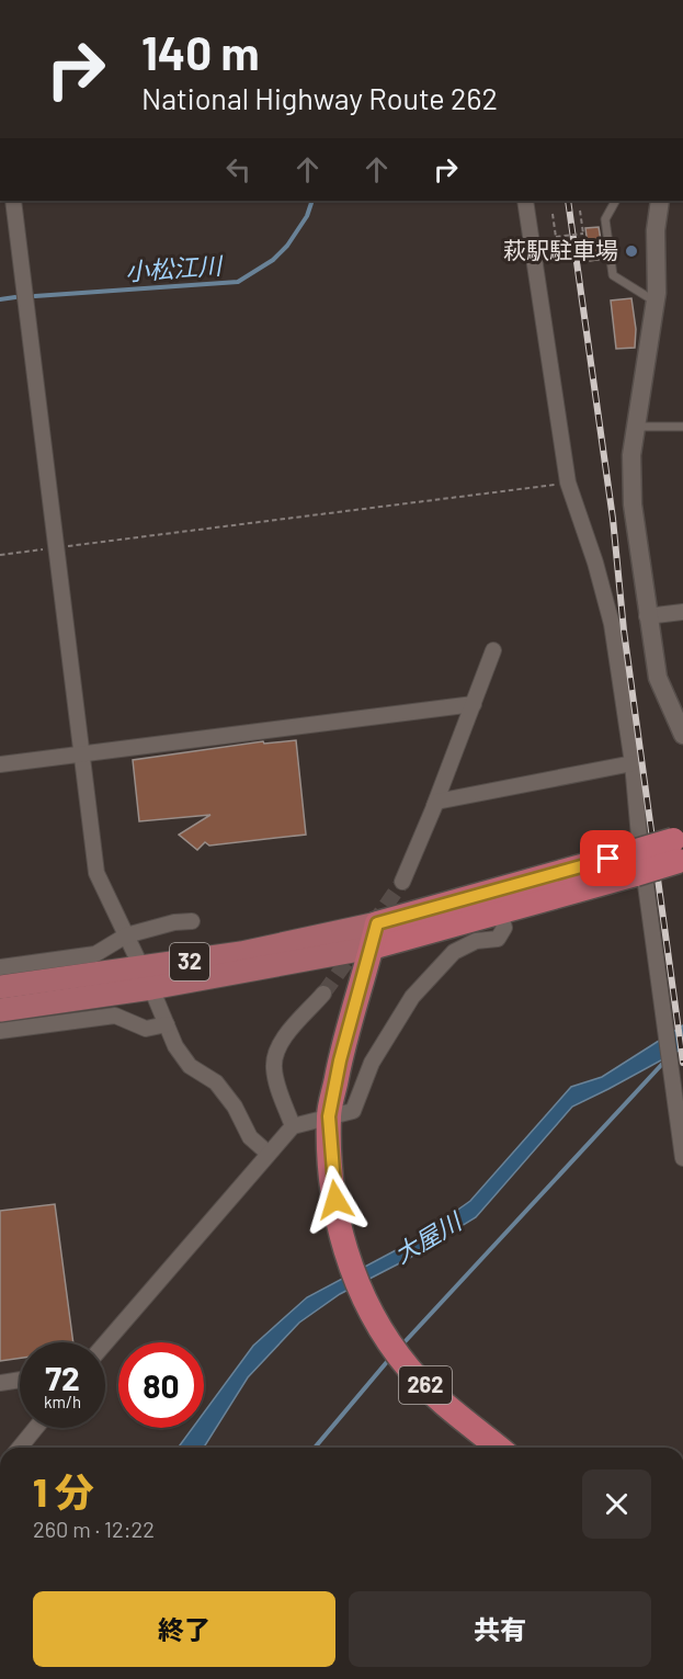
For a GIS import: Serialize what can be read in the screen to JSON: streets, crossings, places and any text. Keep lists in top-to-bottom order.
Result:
{
  "streets": {
    "highway": ["262"],
    "main road": ["32"]
  },
  "crossings": [
    ["32", "262"]
  ],
  "water": ["小松江川", "大屋川"],
  "places": ["萩駅駐車場"],
  "page": {
    "turn": ["140 m", "National Highway Route 262"],
    "speed": "72 km/h",
    "limit": "80",
    "heading": ["1 分", "260 m · 12:22"],
    "buttons": ["終了", "共有"]
  }
}
